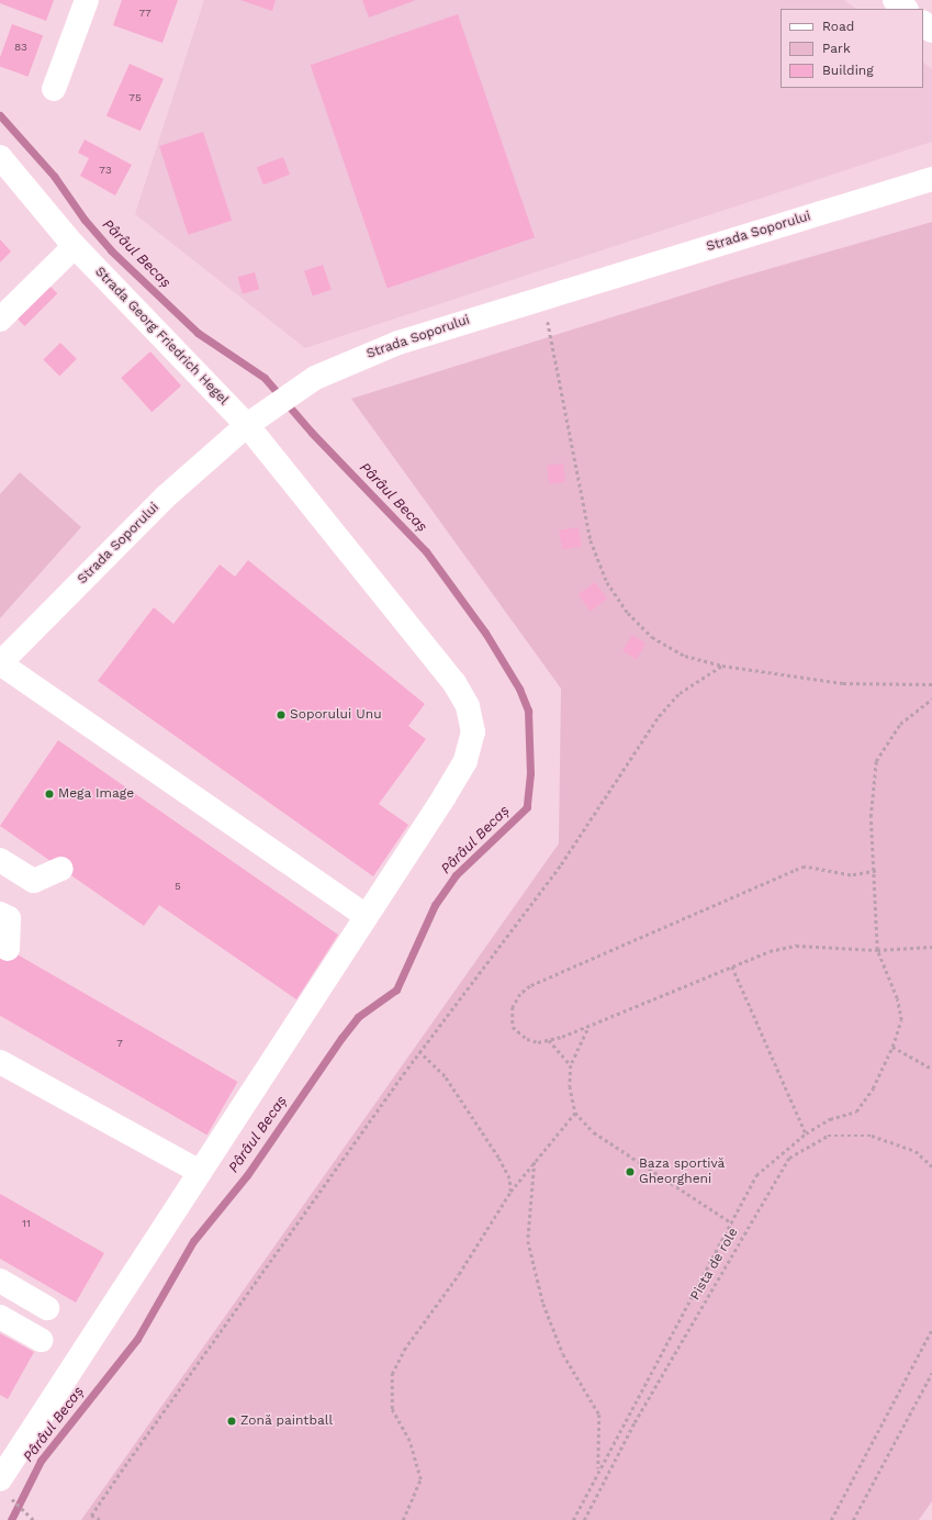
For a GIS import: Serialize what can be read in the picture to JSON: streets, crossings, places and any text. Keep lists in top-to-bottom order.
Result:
{
  "streets": {
    "street": ["Strada Soporului", "Strada Georg Friedrich Hegel"],
    "path": ["Pista de role"]
  },
  "crossings": [
    ["Strada Soporului", "Strada Georg Friedrich Hegel"]
  ],
  "water": ["Pârâul Becaș"],
  "places": [
    "Soporului Unu",
    "Mega Image",
    "Baza sportivă Gheorgheni",
    "Zonă paintball"
  ],
  "house_numbers": [
    "77",
    "83",
    "75",
    "73",
    "5",
    "7",
    "11"
  ],
  "legend": ["Road", "Park", "Building"]
}
